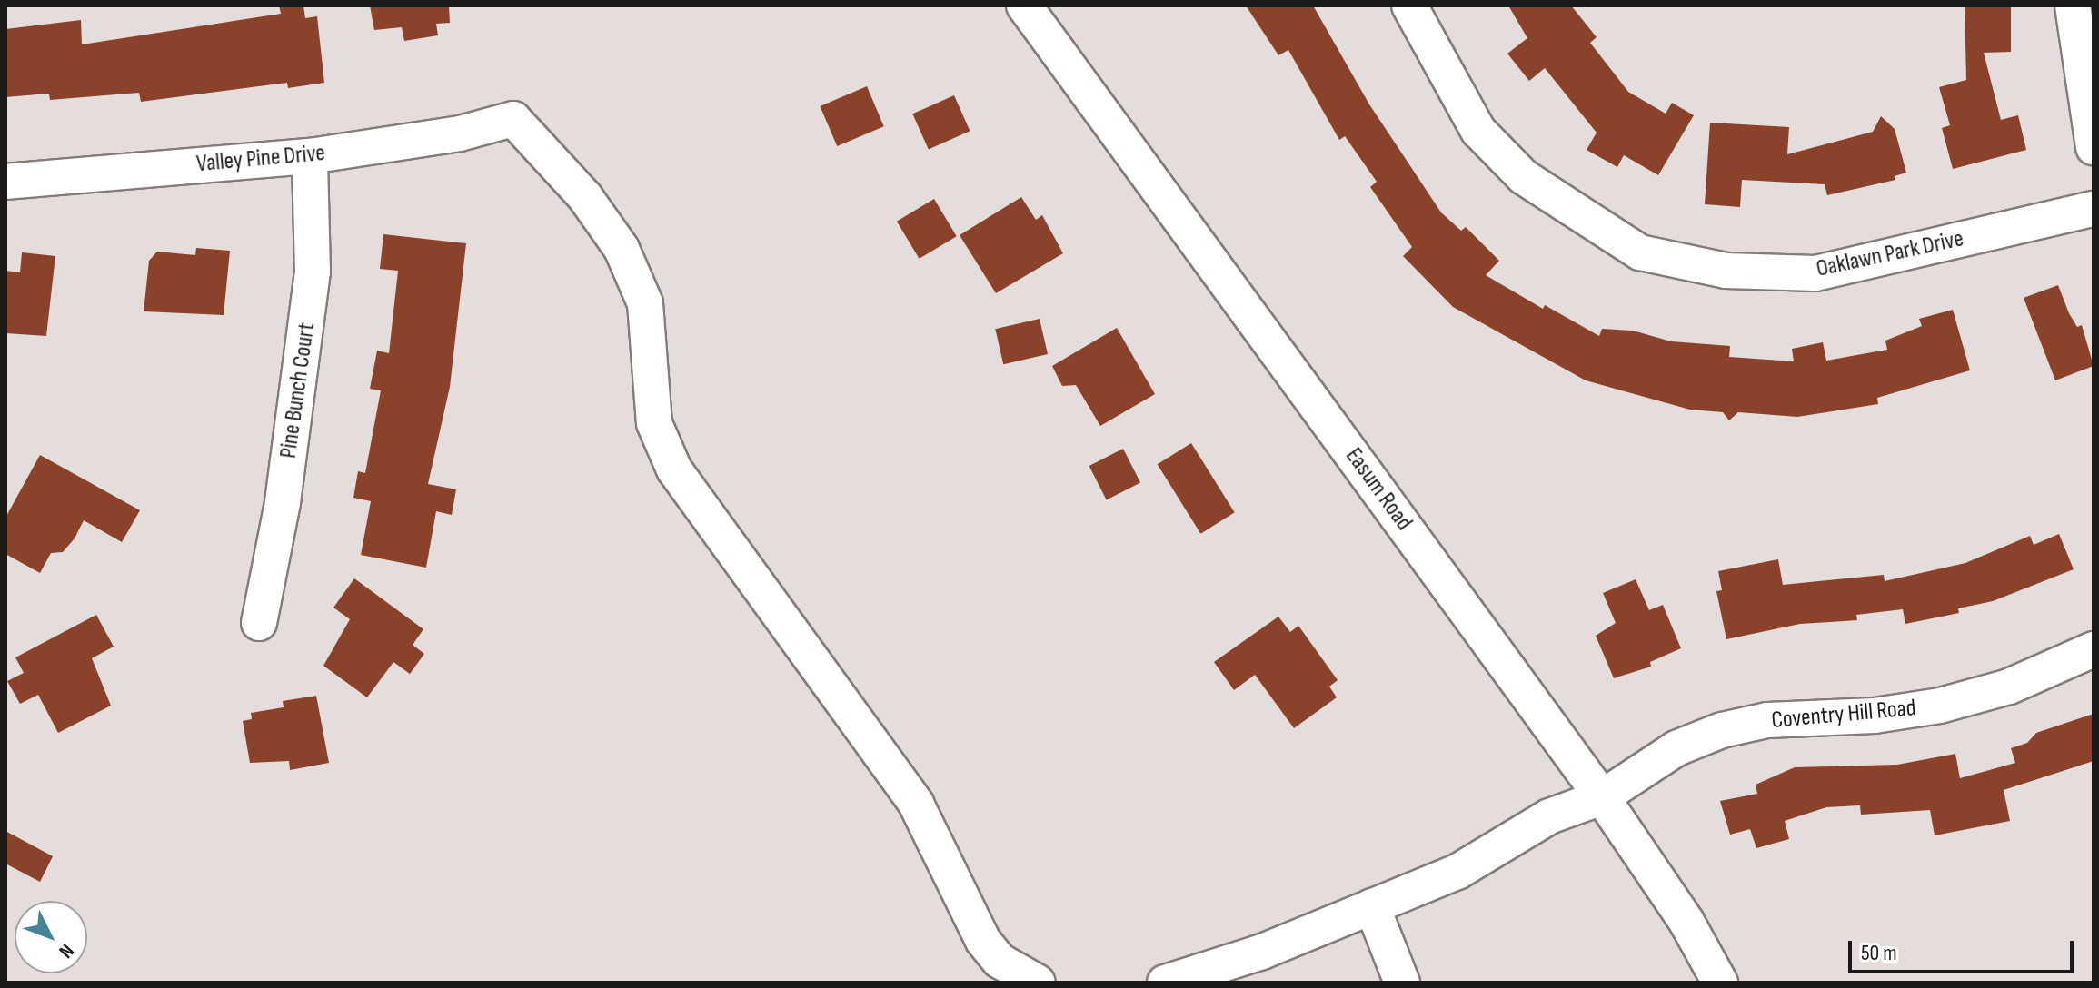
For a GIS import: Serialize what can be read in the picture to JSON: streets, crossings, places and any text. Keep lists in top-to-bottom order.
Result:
{
  "streets": {
    "street": [
      "Valley Pine Drive",
      "Oaklawn Park Drive",
      "Pine Bunch Court",
      "Easum Road",
      "Coventry Hill Road"
    ]
  },
  "crossings": [
    ["Valley Pine Drive", "Pine Bunch Court"],
    ["Easum Road", "Coventry Hill Road"]
  ],
  "scale_bar": "50 m",
  "north": "bottom right"
}
